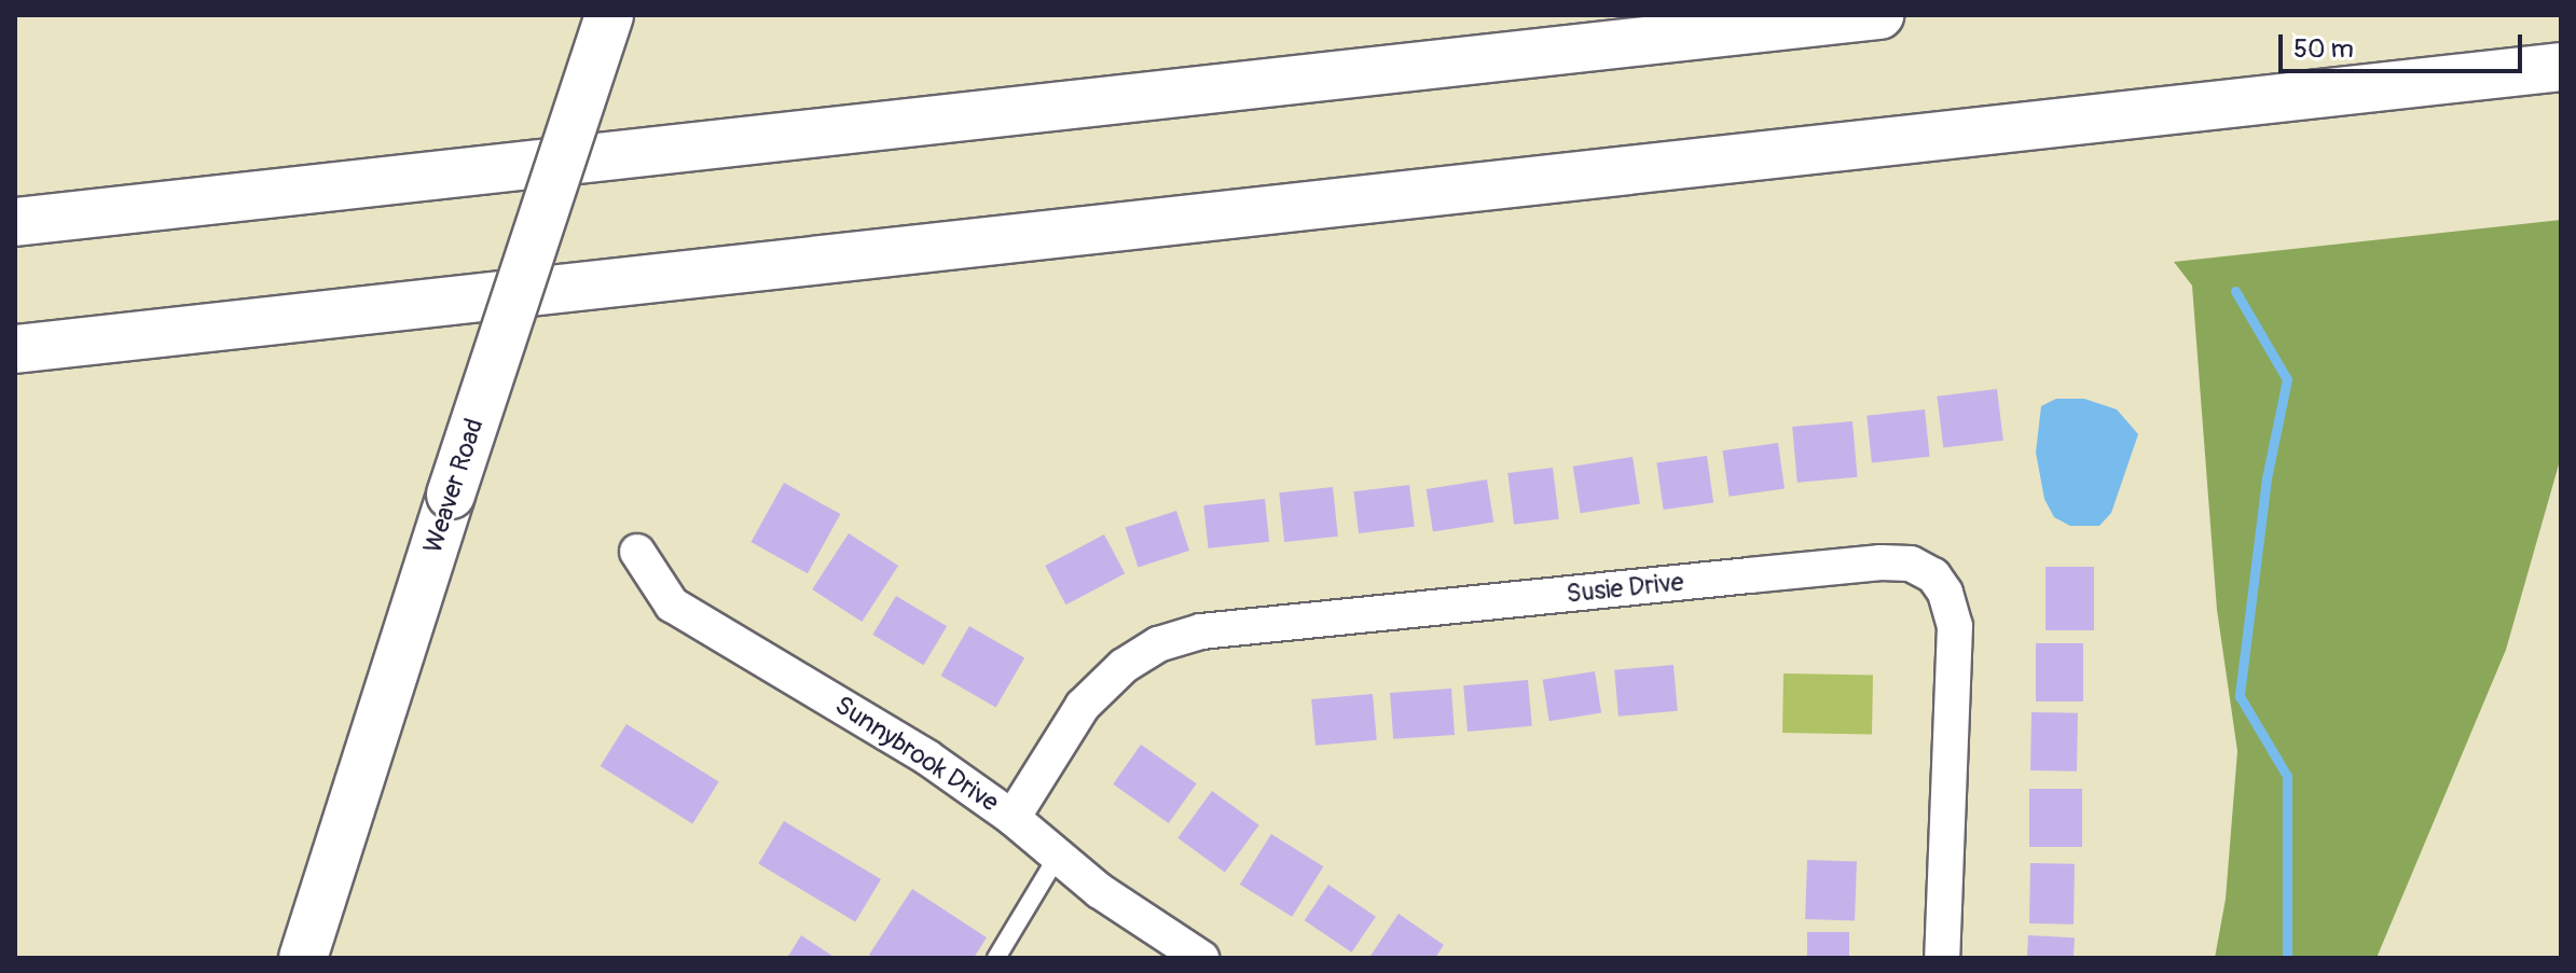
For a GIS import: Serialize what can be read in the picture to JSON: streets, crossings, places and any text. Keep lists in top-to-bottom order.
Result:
{
  "streets": {
    "main road": ["Weaver Road"],
    "street": ["Susie Drive", "Sunnybrook Drive"]
  },
  "crossings": [
    ["Susie Drive", "Sunnybrook Drive"]
  ],
  "scale_bar": "50 m"
}
